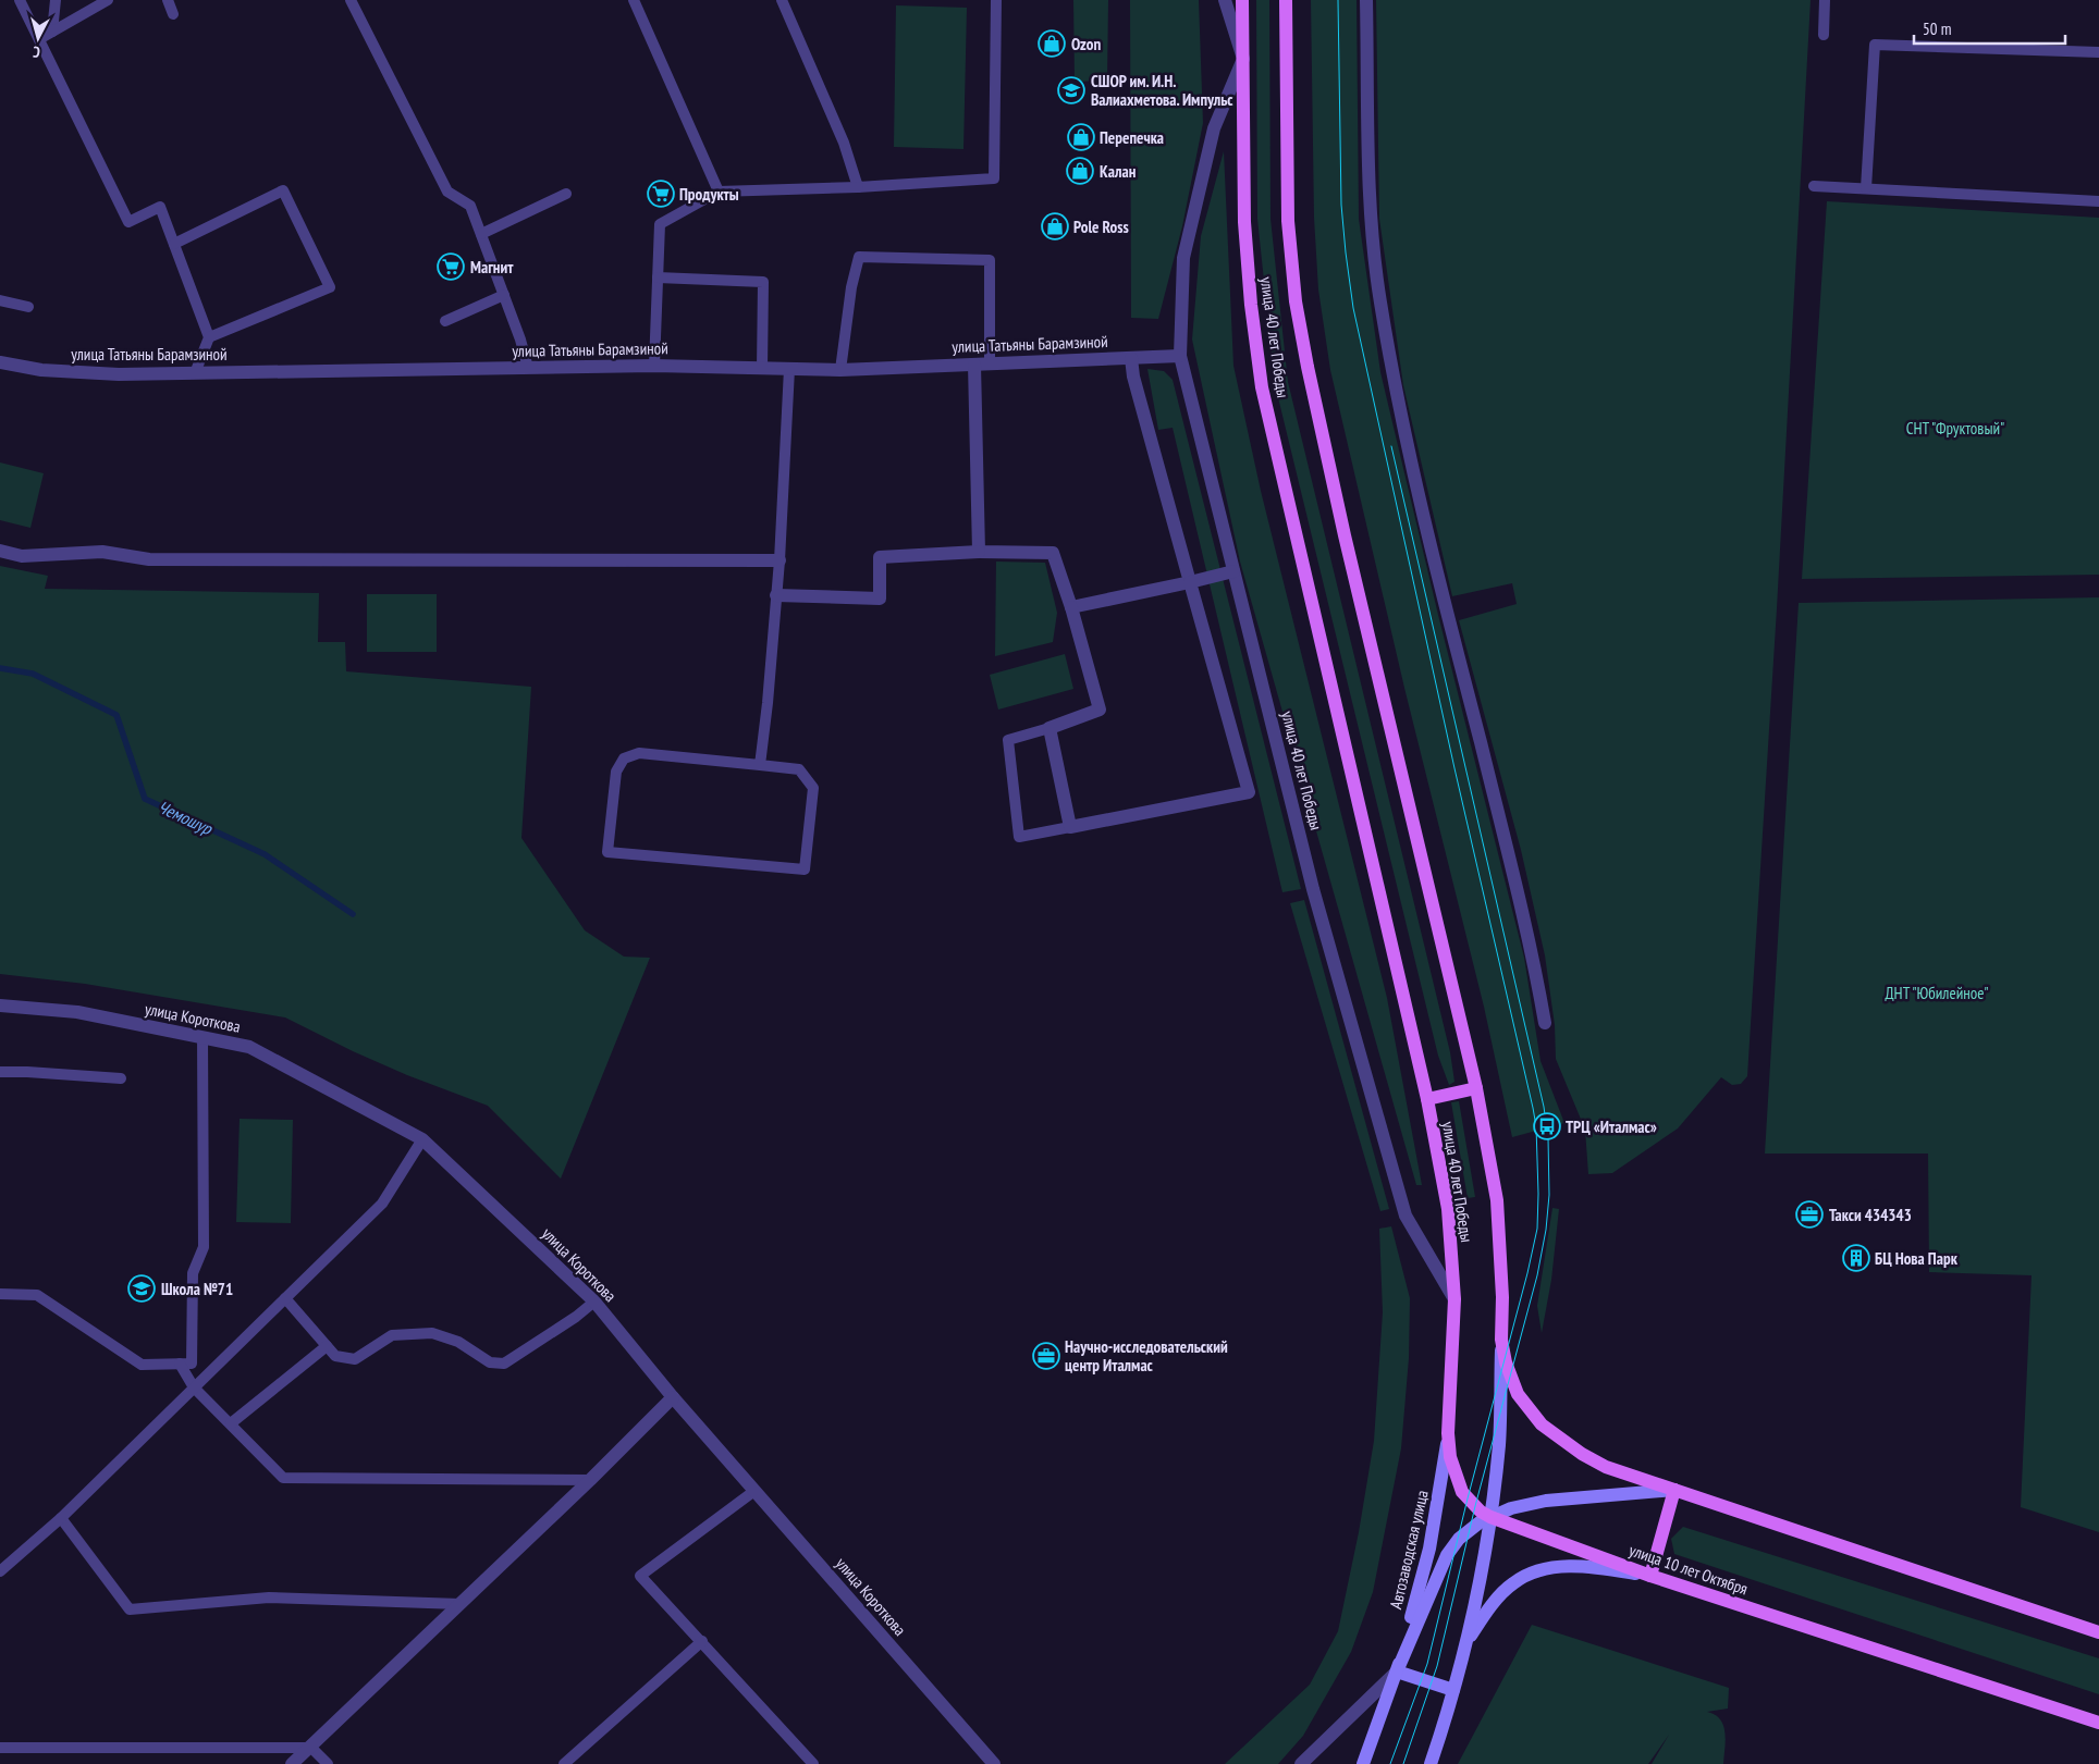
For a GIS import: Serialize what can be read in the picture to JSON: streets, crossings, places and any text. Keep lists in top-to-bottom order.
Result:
{
  "streets": {
    "main road": ["улица 40 лет Победы", "Автозаводская улица", "улица 10 лет Октября"],
    "street": ["улица Татьяны Барамзиной", "улица Короткова"]
  },
  "crossings": [
    ["улица 40 лет Победы", "улица Татьяны Барамзиной"],
    ["улица 40 лет Победы", "улица 10 лет Октября"],
    ["Автозаводская улица", "улица 10 лет Октября"]
  ],
  "water": ["Чемошур"],
  "parks": ["СНТ \"Фруктовый\"", "ДНТ \"Юбилейное\""],
  "places": {
    "shop": [
      "Ozon",
      "Перепечка",
      "Калан",
      "Pole Ross"
    ],
    "school or university": ["СШОР им. И.Н. Валиахметова. Импульс", "Школа №71"],
    "supermarket": ["Продукты", "Магнит"],
    "bus stop": ["ТРЦ «Италмас»"],
    "office": ["Такси 434343", "Научно-исследовательский центр Италмас"],
    "building": ["БЦ Нова Парк"]
  },
  "scale_bar": "50 m",
  "north": "bottom"
}
